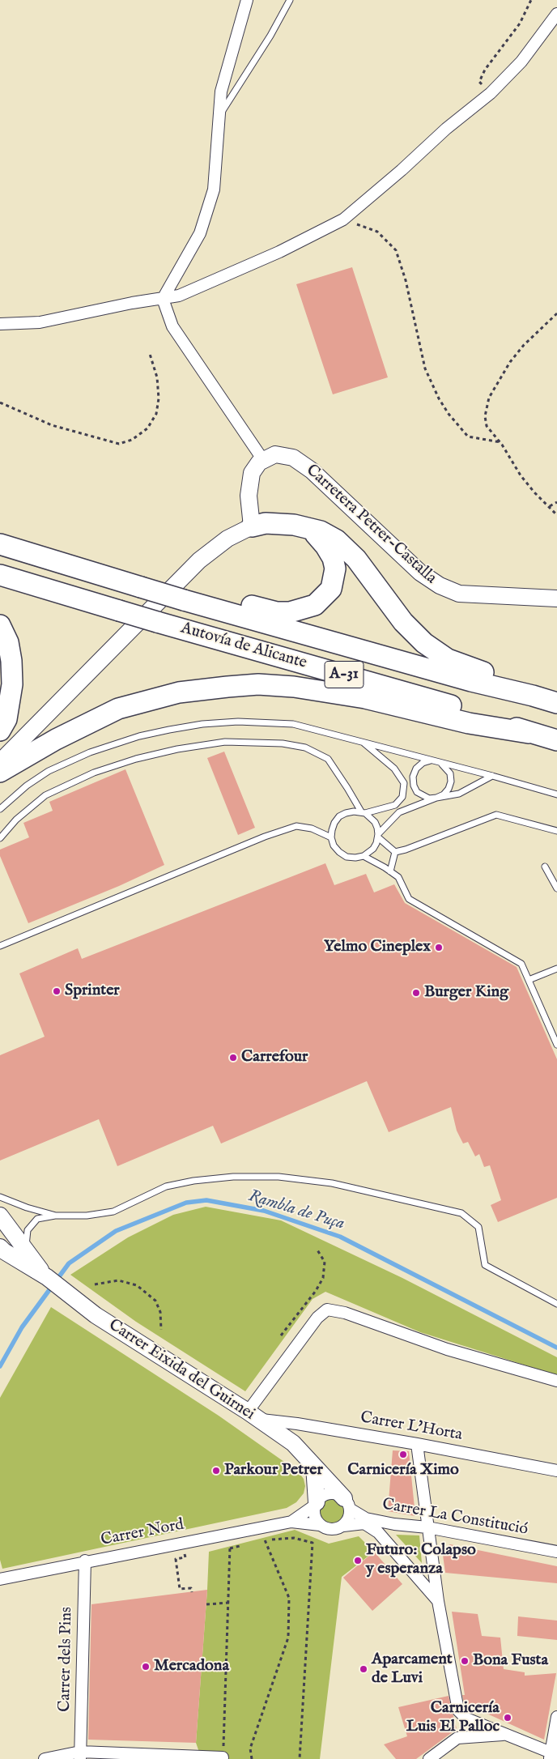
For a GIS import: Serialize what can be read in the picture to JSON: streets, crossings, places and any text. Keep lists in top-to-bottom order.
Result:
{
  "streets": {
    "highway": ["Autovía de Alicante", "A-31"],
    "street": [
      "Carretera Petrer-Castalla",
      "Carrer Eixida del Guirnei",
      "Carrer L'Horta",
      "Carrer La Constitució",
      "Carrer Nord",
      "Carrer dels Pins"
    ]
  },
  "crossings": [
    ["Carrer Eixida del Guirnei", "Carrer L'Horta"],
    ["Carrer Eixida del Guirnei", "Carrer La Constitució"],
    ["Carrer Eixida del Guirnei", "Carrer Nord"],
    ["Carrer La Constitució", "Carrer Nord"],
    ["Carrer Nord", "Carrer dels Pins"]
  ],
  "water": ["Rambla de Puça"],
  "places": [
    "Yelmo Cineplex",
    "Sprinter",
    "Burger King",
    "Carrefour",
    "Carnicería Ximo",
    "Parkour Petrer",
    "Futuro: Colapso y esperanza",
    "Bona Fusta",
    "Mercadona",
    "Aparcament de Luvi",
    "Carnicería Luis El Palloc"
  ]
}
